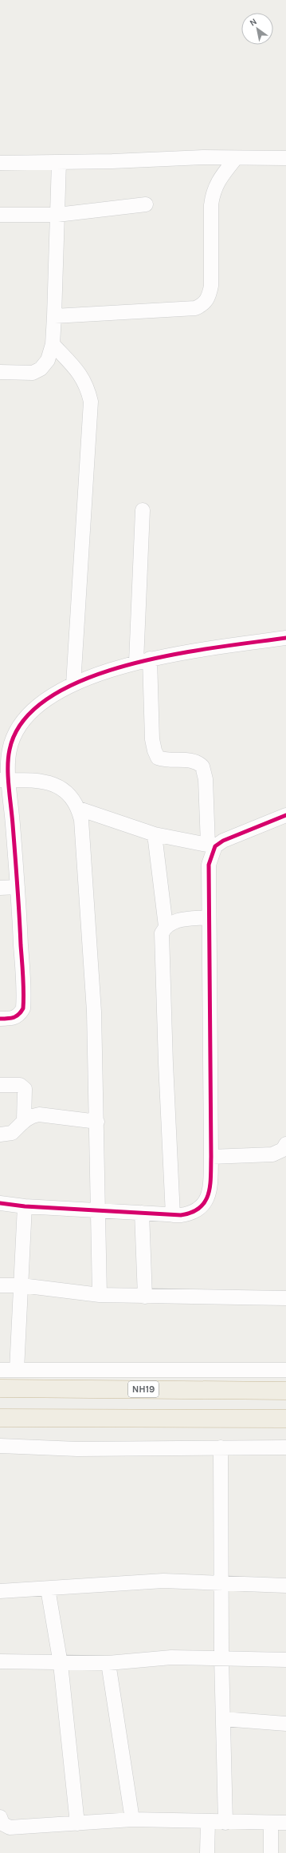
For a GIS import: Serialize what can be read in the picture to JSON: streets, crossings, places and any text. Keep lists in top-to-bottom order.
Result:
{
  "streets": {
    "highway": ["NH19"]
  },
  "north": "top left"
}
